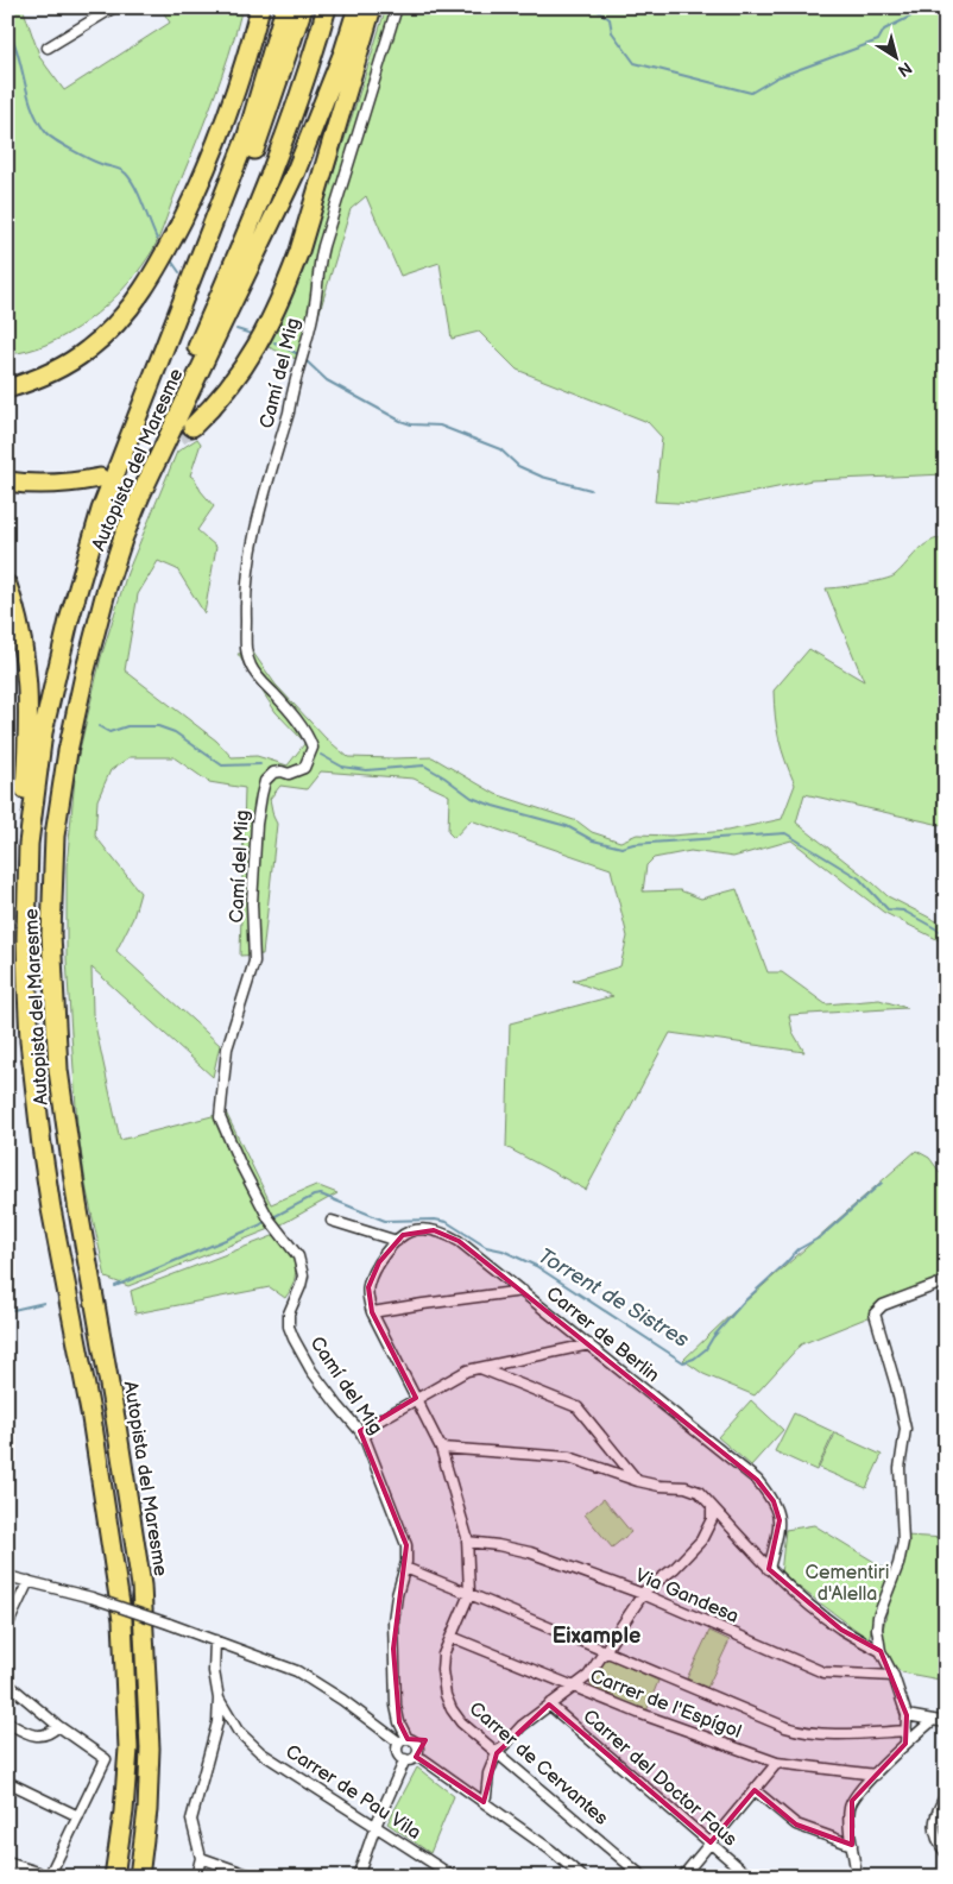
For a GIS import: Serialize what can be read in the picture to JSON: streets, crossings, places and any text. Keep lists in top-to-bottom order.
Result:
{
  "streets": {
    "highway": ["Autopista del Maresme"],
    "street": [
      "Camí del Mig",
      "Carrer de Berlin",
      "Via Gandesa",
      "Carrer de l'Espígol",
      "Carrer de Cervantes",
      "Carrer del Doctor Faus",
      "Carrer de Pau Vila"
    ]
  },
  "crossings": [
    ["Carrer de l'Espígol", "Carrer de Cervantes"]
  ],
  "districts": ["Eixample"],
  "water": ["Torrent de Sistres"],
  "parks": ["Cementiri d'Alella"],
  "north": "bottom right"
}
